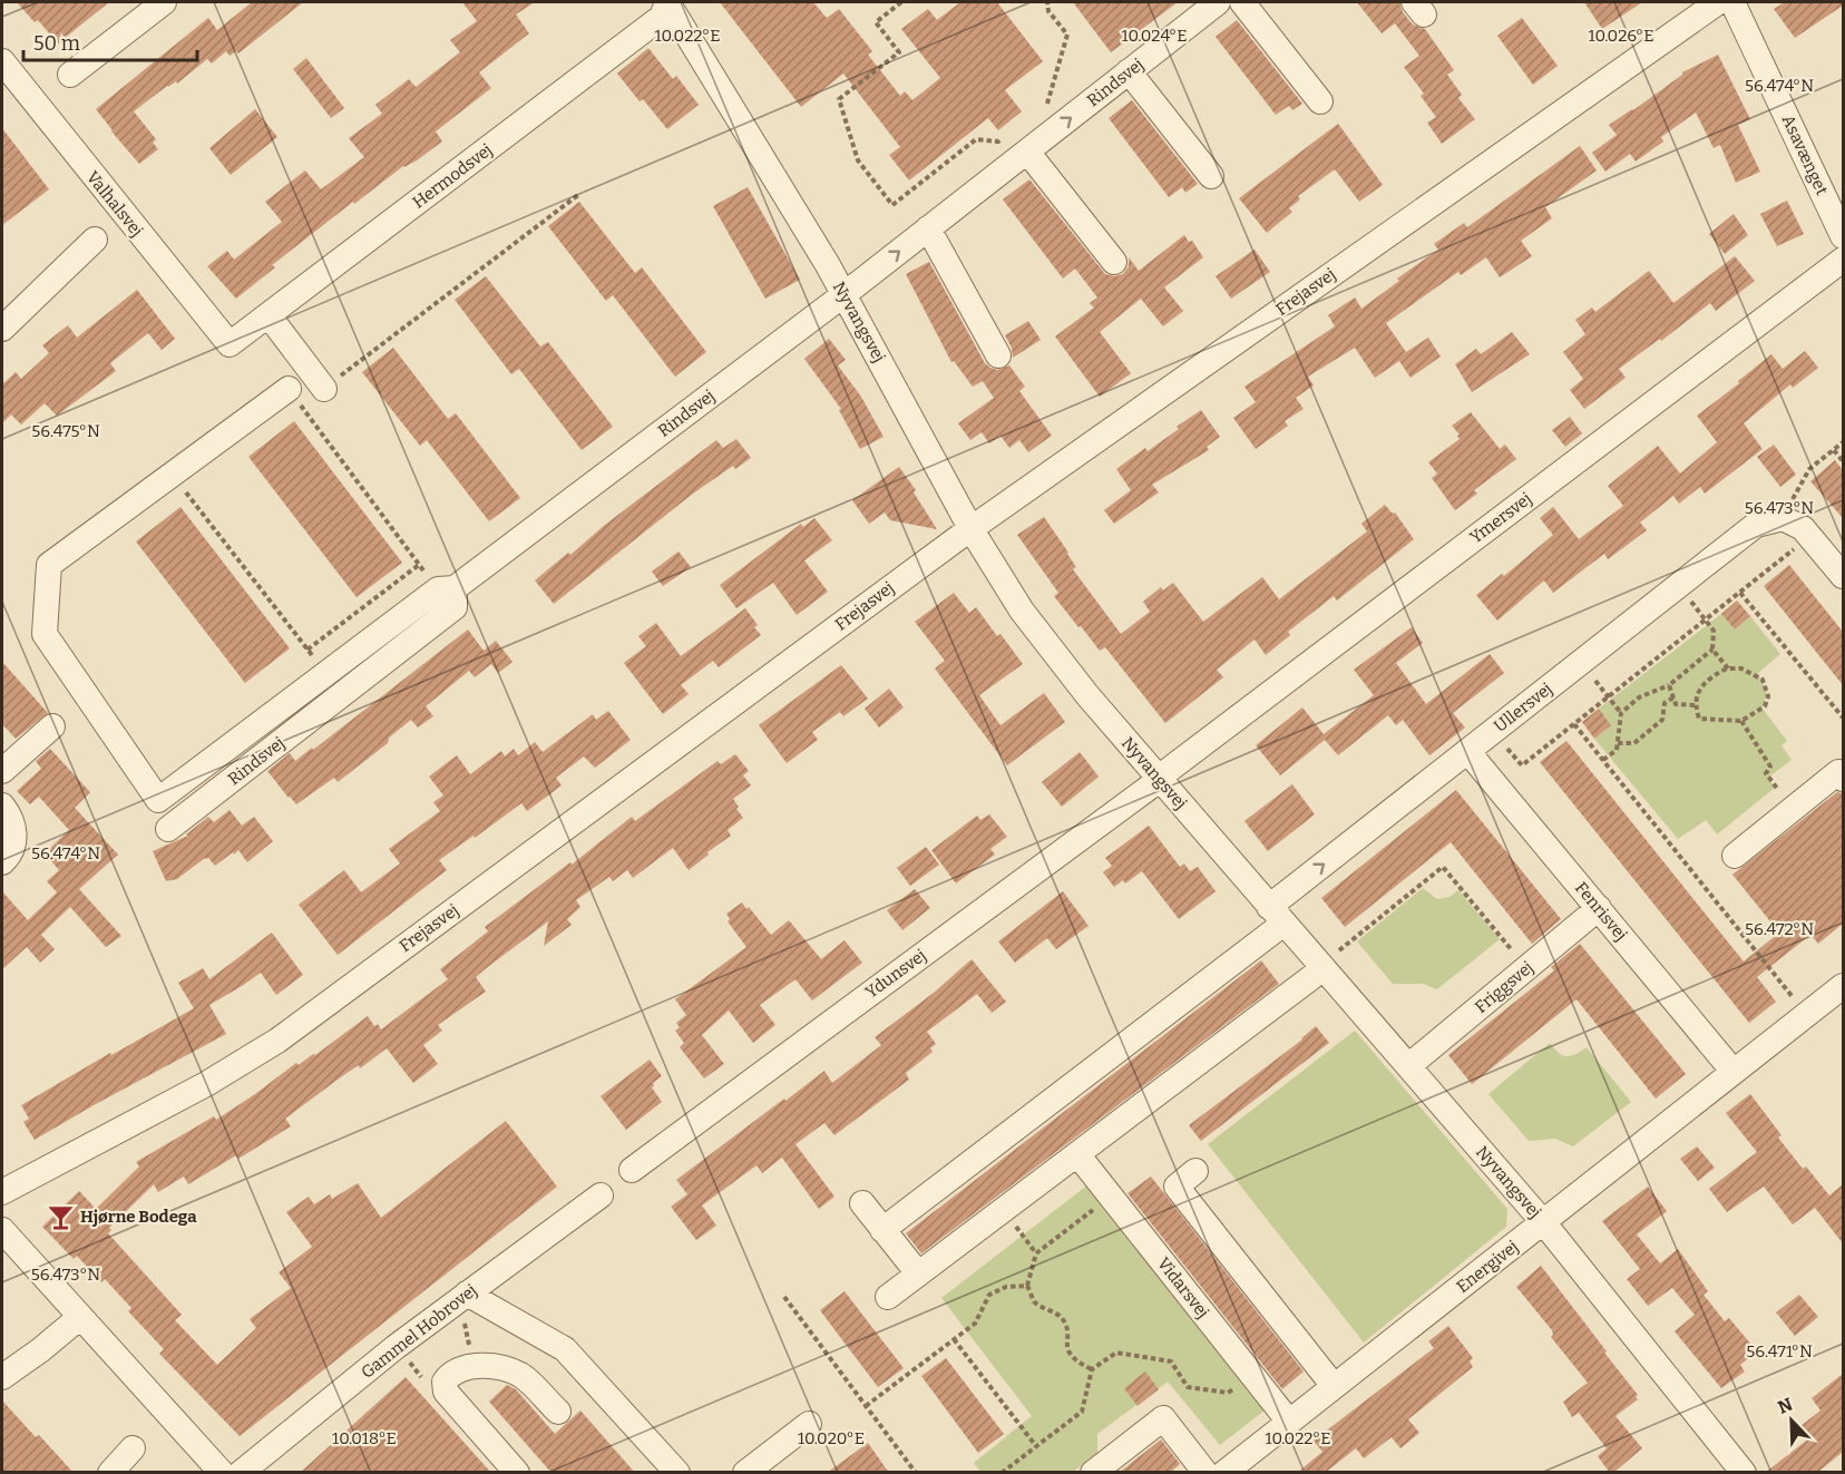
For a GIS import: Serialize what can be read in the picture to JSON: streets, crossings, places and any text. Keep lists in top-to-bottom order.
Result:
{
  "streets": {
    "street": [
      "Rindsvej",
      "Asavænget",
      "Hermodsvej",
      "Valhalsvej",
      "Frejasvej",
      "Nyvangsvej",
      "Ymersvej",
      "Ullersvej",
      "Fenrisvej",
      "Ydunsvej",
      "Friggsvej",
      "Energivej",
      "Vidarsvej",
      "Gammel Hobrovej"
    ]
  },
  "crossings": [
    ["Rindsvej", "Nyvangsvej"],
    ["Hermodsvej", "Valhalsvej"],
    ["Hermodsvej", "Nyvangsvej"],
    ["Frejasvej", "Nyvangsvej"],
    ["Nyvangsvej", "Ymersvej"],
    ["Nyvangsvej", "Ullersvej"],
    ["Nyvangsvej", "Ydunsvej"],
    ["Nyvangsvej", "Friggsvej"],
    ["Nyvangsvej", "Energivej"],
    ["Ymersvej", "Ydunsvej"],
    ["Ullersvej", "Fenrisvej"],
    ["Fenrisvej", "Friggsvej"],
    ["Fenrisvej", "Energivej"],
    ["Energivej", "Vidarsvej"]
  ],
  "places": {
    "bar": ["Hjørne Bodega"]
  },
  "scale_bar": "50 m",
  "north": "top left",
  "coordinates": [
    "10.022°E",
    "10.024°E",
    "10.026°E",
    "56.474°N",
    "56.475°N",
    "56.473°N",
    "56.472°N",
    "56.471°N",
    "10.018°E",
    "10.020°E"
  ]
}
